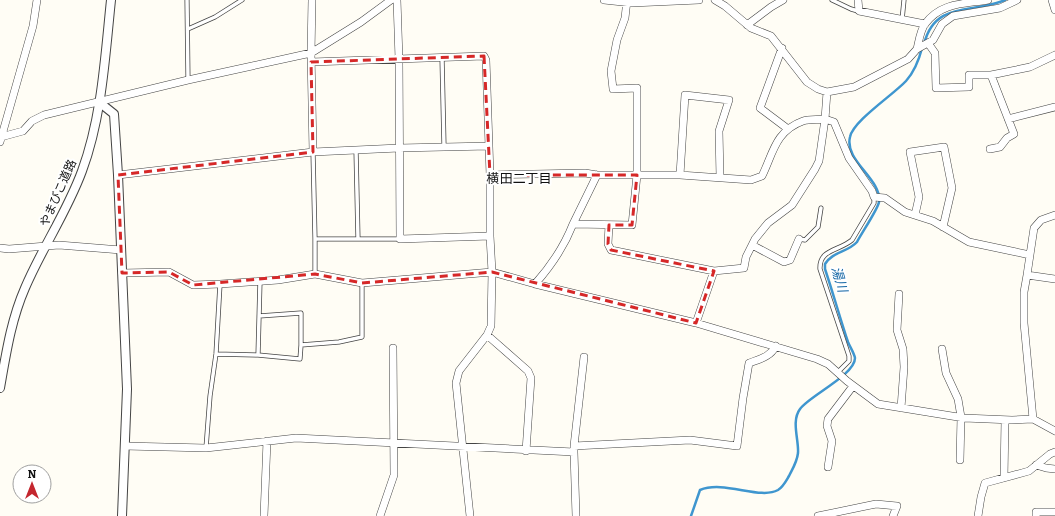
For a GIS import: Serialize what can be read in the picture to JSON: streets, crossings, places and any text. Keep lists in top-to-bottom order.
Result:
{
  "streets": {
    "street": ["やまびこ道路"]
  },
  "districts": ["横田二丁目"],
  "water": ["湯川"],
  "north": "top"
}
